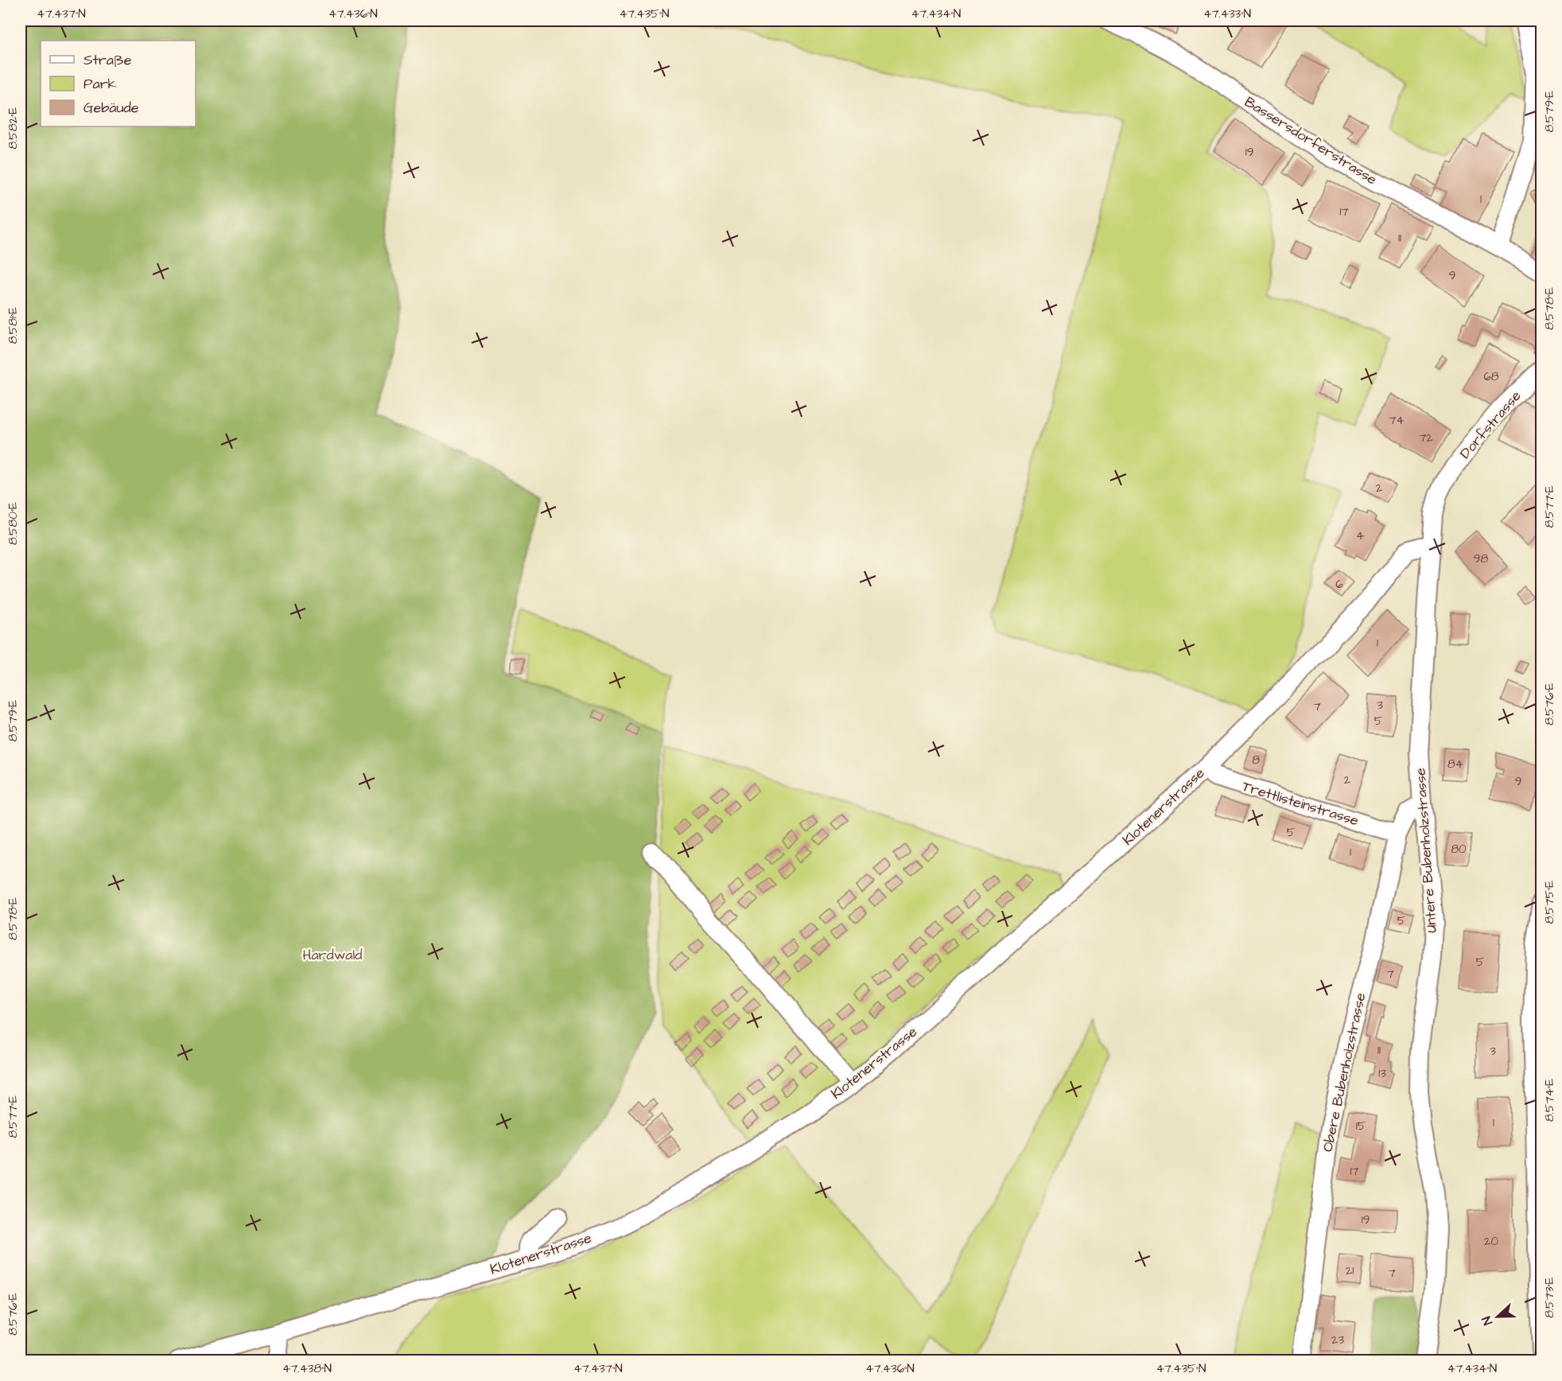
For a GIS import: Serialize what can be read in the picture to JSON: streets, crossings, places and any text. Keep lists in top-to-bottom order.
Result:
{
  "streets": {
    "street": [
      "Bassersdorferstrasse",
      "Dorfstrasse",
      "Trettlisteinstrasse",
      "Klotenerstrasse",
      "Untere Bubenholzstrasse",
      "Obere Bubenholzstrasse"
    ]
  },
  "crossings": [
    ["Dorfstrasse", "Untere Bubenholzstrasse"],
    ["Trettlisteinstrasse", "Klotenerstrasse"],
    ["Trettlisteinstrasse", "Obere Bubenholzstrasse"],
    ["Klotenerstrasse", "Untere Bubenholzstrasse"],
    ["Untere Bubenholzstrasse", "Obere Bubenholzstrasse"]
  ],
  "parks": ["Hardwald"],
  "house_numbers": [
    "19",
    "1",
    "17",
    "11",
    "9",
    "68",
    "74",
    "72",
    "2",
    "4",
    "98",
    "6",
    "1",
    "3",
    "7",
    "5",
    "8",
    "84",
    "2",
    "9",
    "5",
    "80",
    "1",
    "5",
    "5",
    "7",
    "11",
    "3",
    "13",
    "1",
    "15",
    "17",
    "19",
    "20",
    "21",
    "7",
    "23"
  ],
  "legend": ["Straße", "Park", "Gebäude"],
  "north": "left",
  "coordinates": [
    "47.437°N",
    "47.436°N",
    "47.435°N",
    "47.434°N",
    "47.433°N",
    "8.579°E",
    "8.582°E",
    "8.578°E",
    "8.581°E",
    "8.577°E",
    "8.580°E",
    "8.576°E",
    "8.575°E",
    "8.574°E",
    "8.573°E",
    "47.438°N"
  ]
}
